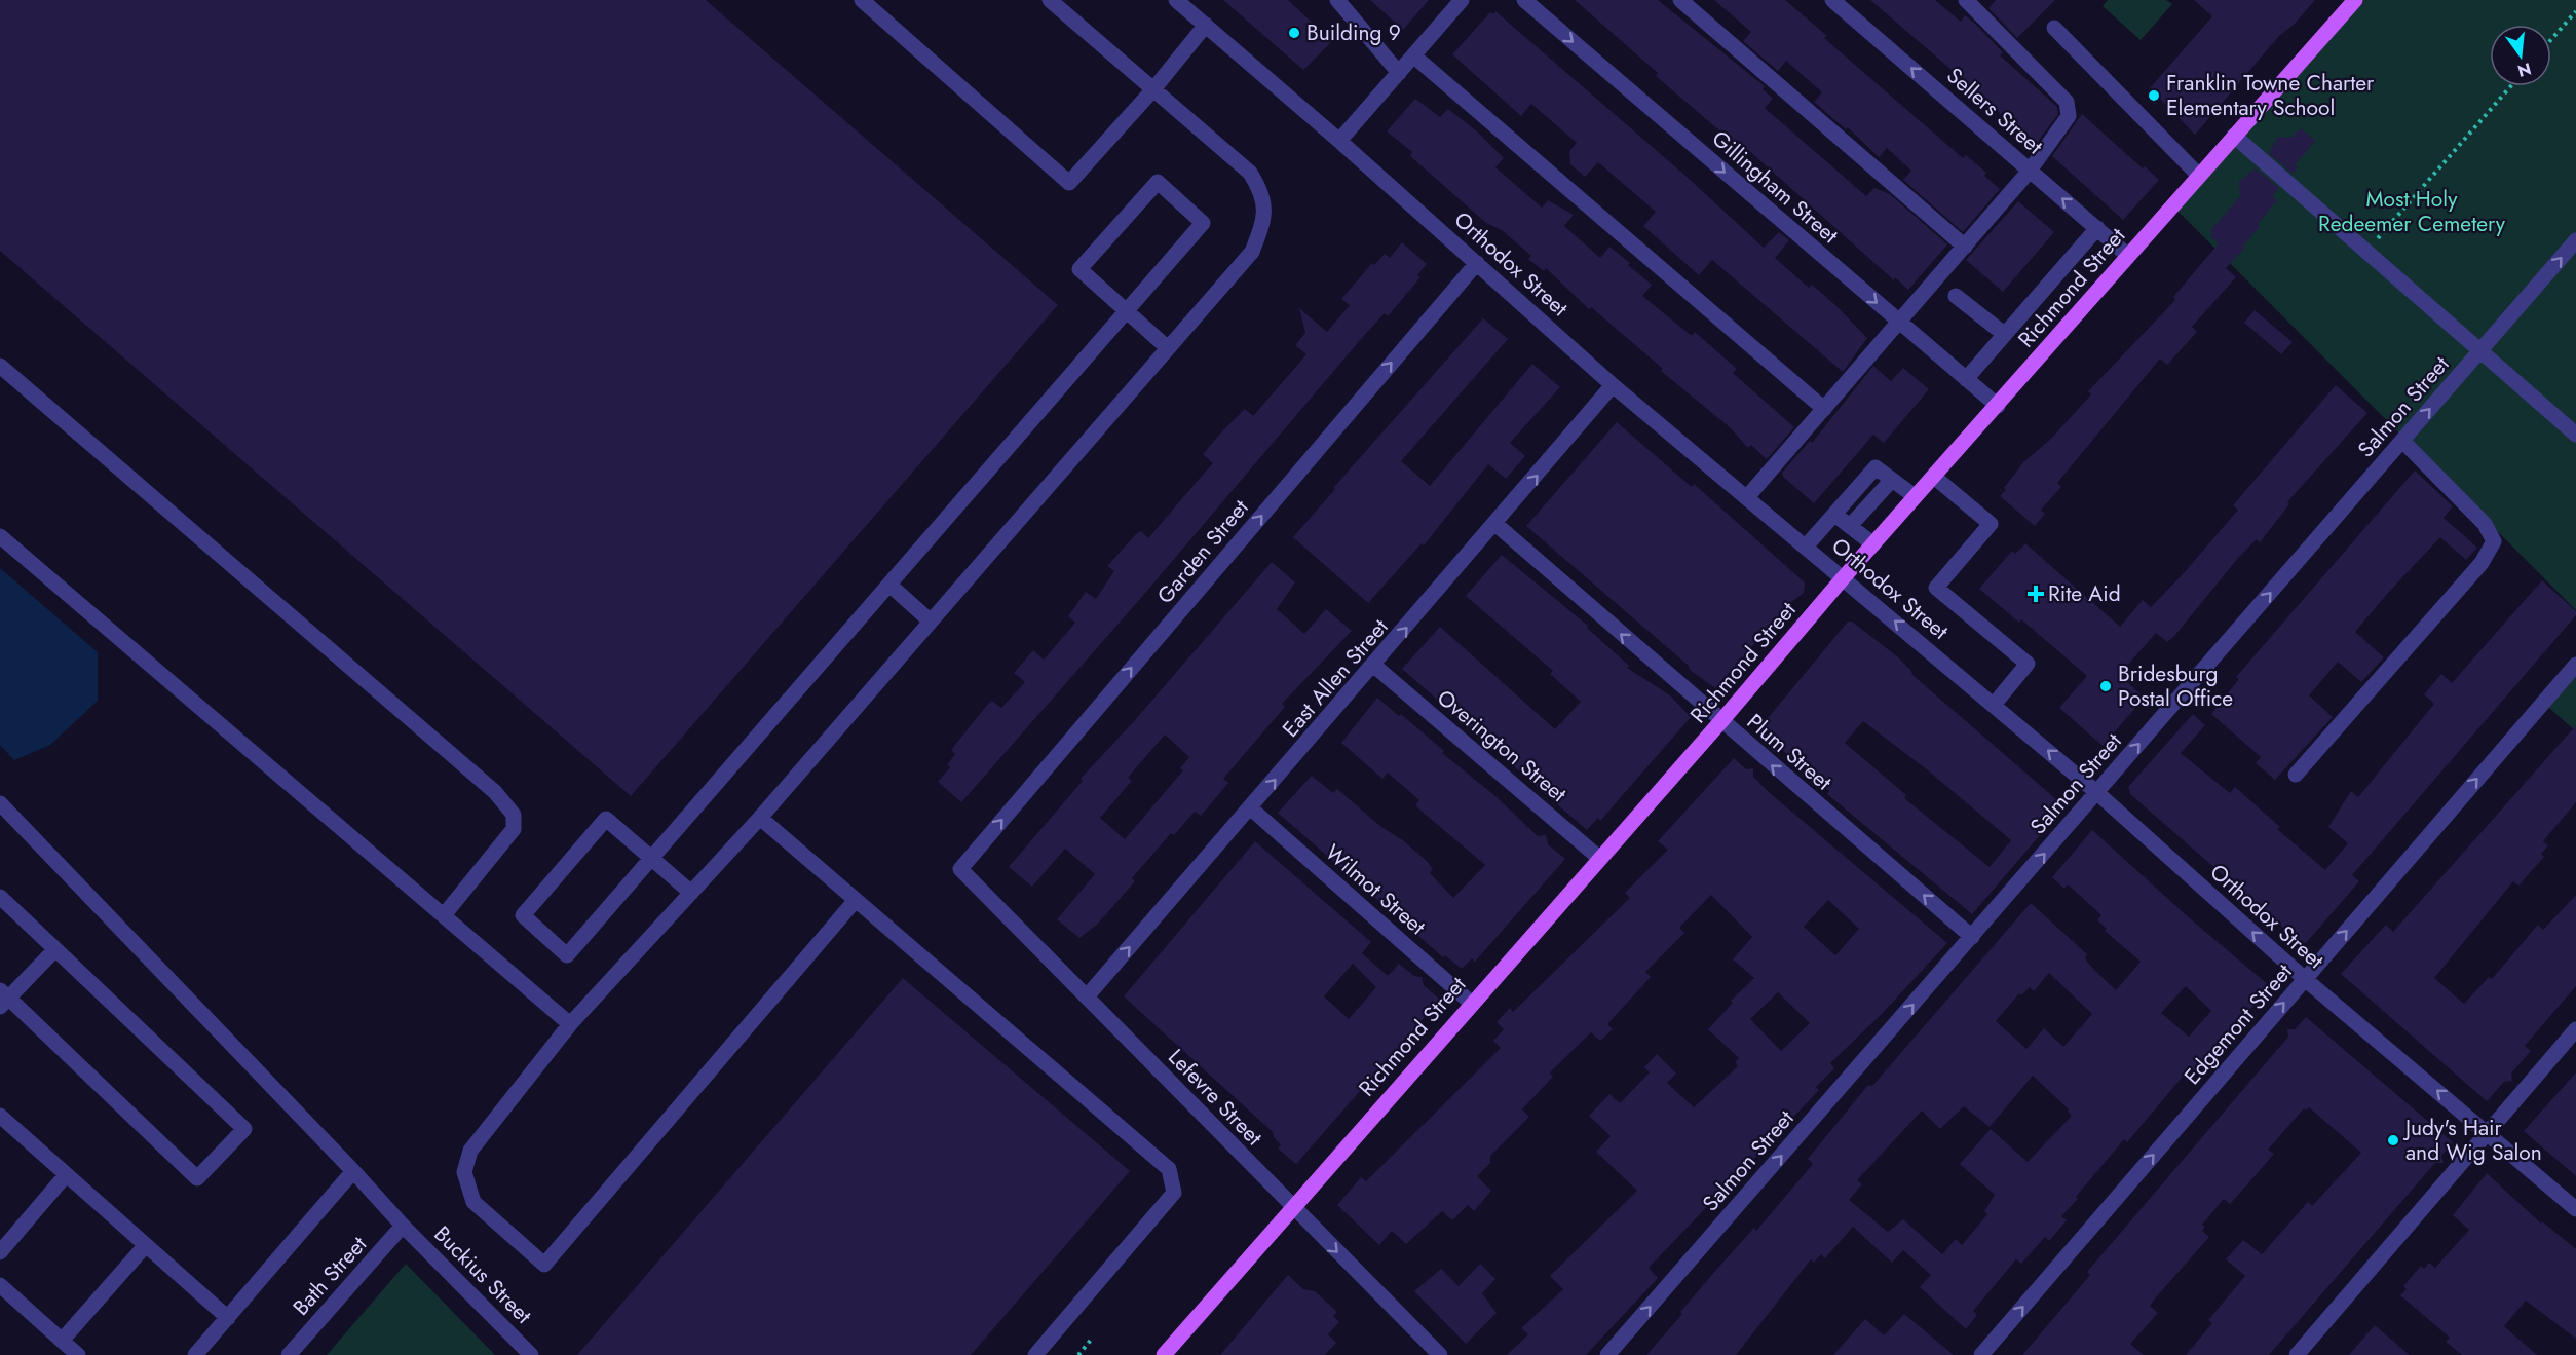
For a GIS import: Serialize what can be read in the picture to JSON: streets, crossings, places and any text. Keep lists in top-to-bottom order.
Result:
{
  "streets": {
    "main road": ["Richmond Street"],
    "street": [
      "Sellers Street",
      "Gillingham Street",
      "Orthodox Street",
      "Salmon Street",
      "Garden Street",
      "East Allen Street",
      "Overington Street",
      "Plum Street",
      "Wilmot Street",
      "Edgemont Street",
      "Lefevre Street",
      "Buckius Street",
      "Bath Street"
    ]
  },
  "crossings": [
    ["Sellers Street", "Richmond Street"],
    ["Gillingham Street", "Richmond Street"],
    ["Orthodox Street", "Richmond Street"],
    ["Orthodox Street", "Salmon Street"],
    ["Orthodox Street", "Garden Street"],
    ["Orthodox Street", "East Allen Street"],
    ["Orthodox Street", "Edgemont Street"],
    ["Richmond Street", "Overington Street"],
    ["Richmond Street", "Plum Street"],
    ["Richmond Street", "Wilmot Street"],
    ["Richmond Street", "Lefevre Street"],
    ["Salmon Street", "Plum Street"],
    ["Garden Street", "Lefevre Street"],
    ["East Allen Street", "Overington Street"],
    ["East Allen Street", "Plum Street"],
    ["East Allen Street", "Wilmot Street"],
    ["East Allen Street", "Lefevre Street"],
    ["Buckius Street", "Bath Street"]
  ],
  "one_way": [
    "Orthodox Street",
    "Salmon Street",
    "Garden Street",
    "East Allen Street",
    "Plum Street",
    "Edgemont Street"
  ],
  "parks": ["Most Holy Redeemer Cemetery"],
  "places": {
    "other": [
      "Building 9",
      "Franklin Towne Charter Elementary School",
      "Bridesburg Postal Office",
      "Judy's Hair and Wig Salon"
    ],
    "health": ["Rite Aid"]
  },
  "north": "bottom"
}
